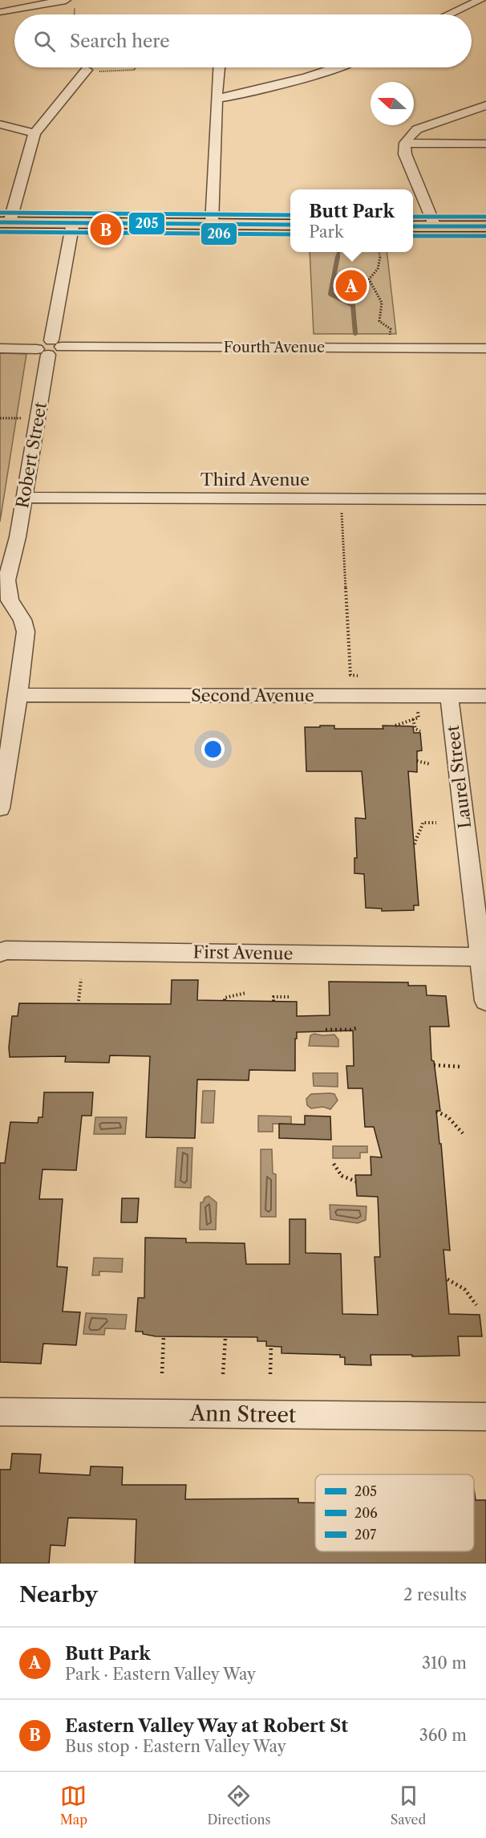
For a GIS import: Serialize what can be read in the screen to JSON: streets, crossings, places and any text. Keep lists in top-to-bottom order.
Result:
{
  "streets": {
    "street": [
      "Fourth Avenue",
      "Robert Street",
      "Third Avenue",
      "Second Avenue",
      "Laurel Street",
      "First Avenue",
      "Ann Street"
    ]
  },
  "crossings": [
    ["Fourth Avenue", "Robert Street"],
    ["Robert Street", "Third Avenue"],
    ["Robert Street", "Second Avenue"],
    ["Second Avenue", "Laurel Street"],
    ["Laurel Street", "First Avenue"]
  ],
  "lines": ["transit line 207", "transit line 205", "transit line 206"],
  "legend": ["205", "206", "207"],
  "north": "left",
  "page": {
    "search": "Search here",
    "popup": ["Butt Park", "Park"],
    "pins": ["B", "A"],
    "heading": ["Nearby", "2 results"],
    "list": [
      {
        "mark": "A",
        "name": "Butt Park",
        "note": "Park · Eastern Valley Way",
        "value": "310 m"
      },
      {
        "mark": "B",
        "name": "Eastern Valley Way at Robert St",
        "note": "Bus stop · Eastern Valley Way",
        "value": "360 m"
      }
    ],
    "nav": ["Map", "Directions", "Saved"]
  }
}
